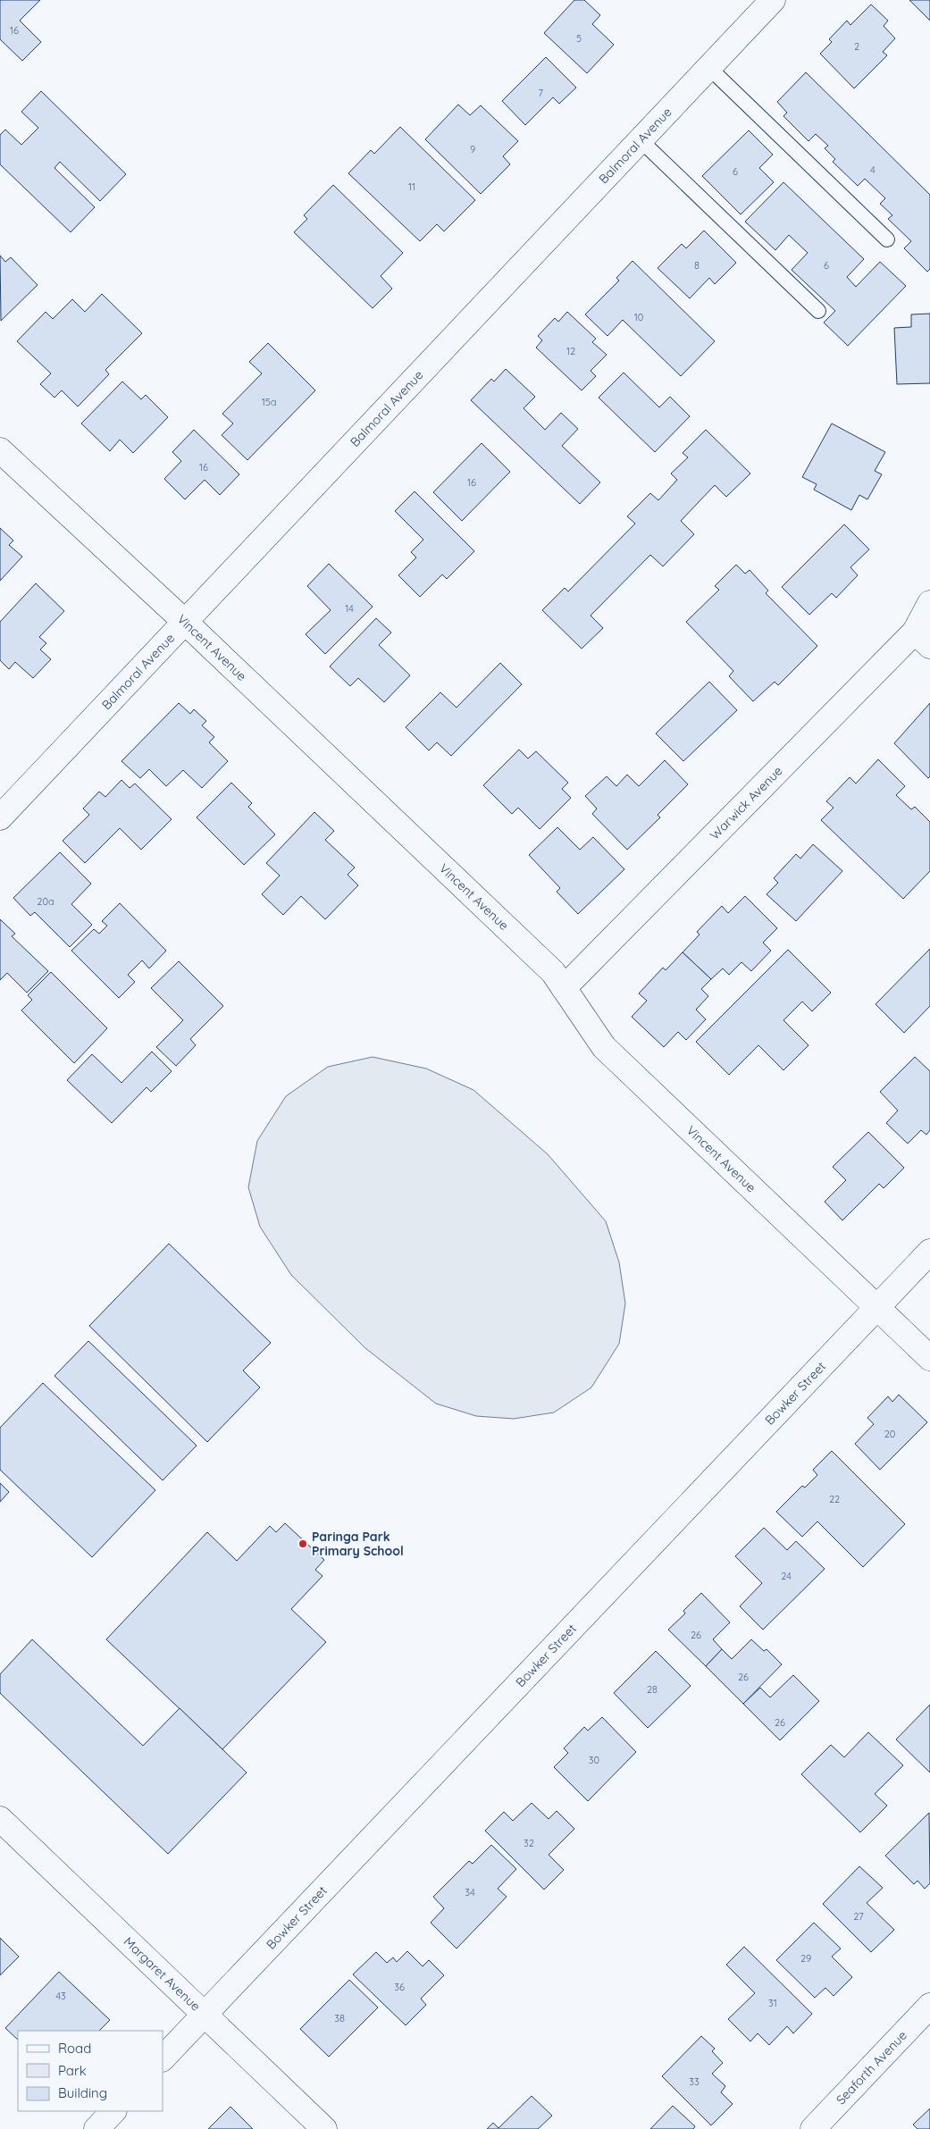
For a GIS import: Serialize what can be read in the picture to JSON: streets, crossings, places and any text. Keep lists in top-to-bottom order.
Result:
{
  "streets": {
    "street": [
      "Balmoral Avenue",
      "Vincent Avenue",
      "Warwick Avenue",
      "Bowker Street",
      "Margaret Avenue",
      "Seaforth Avenue"
    ]
  },
  "crossings": [
    ["Balmoral Avenue", "Vincent Avenue"],
    ["Vincent Avenue", "Warwick Avenue"],
    ["Vincent Avenue", "Bowker Street"],
    ["Bowker Street", "Margaret Avenue"]
  ],
  "places": ["Paringa Park Primary School"],
  "house_numbers": [
    "16",
    "5",
    "2",
    "7",
    "9",
    "4",
    "6",
    "11",
    "8",
    "6",
    "10",
    "12",
    "15a",
    "16",
    "16",
    "14",
    "20a",
    "20",
    "22",
    "24",
    "26",
    "26",
    "28",
    "26",
    "30",
    "32",
    "34",
    "27",
    "29",
    "36",
    "43",
    "31",
    "38",
    "33"
  ],
  "legend": ["Road", "Park", "Building"]
}
